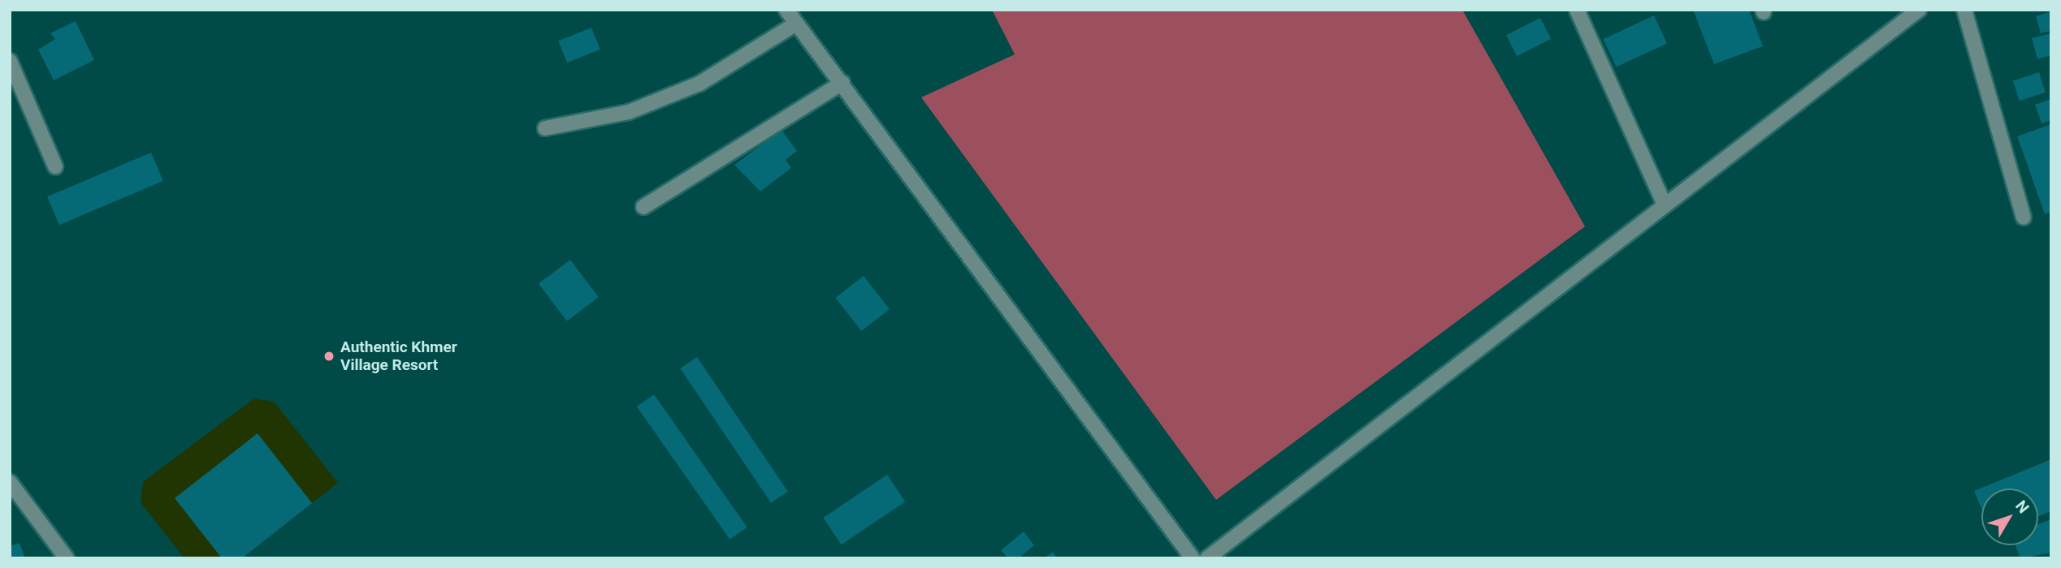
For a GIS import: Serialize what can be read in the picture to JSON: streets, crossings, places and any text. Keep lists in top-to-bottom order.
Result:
{
  "places": ["Authentic Khmer Village Resort"],
  "north": "top right"
}
